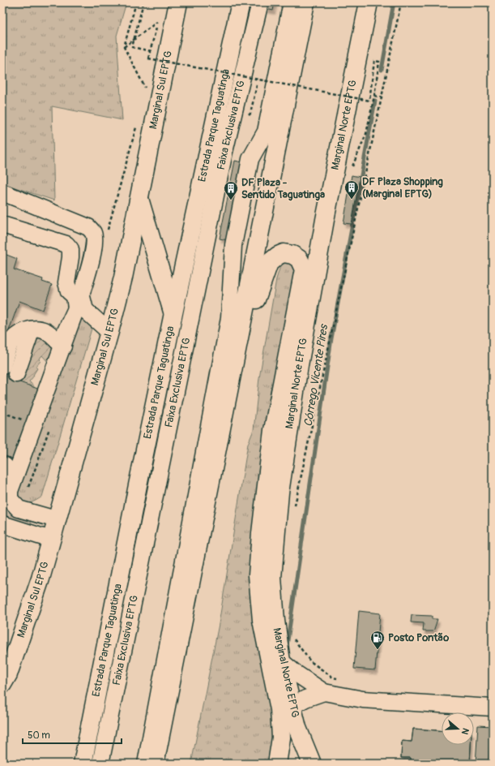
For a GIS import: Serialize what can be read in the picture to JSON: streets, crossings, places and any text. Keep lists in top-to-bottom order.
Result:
{
  "streets": {
    "main road": ["Marginal Sul EPTG", "Estrada Parque Taguatinga", "Marginal Norte EPTG"],
    "street": ["Faixa Exclusiva EPTG"]
  },
  "water": ["Córrego Vicente Pires"],
  "places": {
    "building": ["DF Plaza Shopping (Marginal EPTG)", "DF Plaza - Sentido Taguatinga"],
    "fuel station": ["Posto Pontão"]
  },
  "scale_bar": "50 m",
  "north": "right"
}
